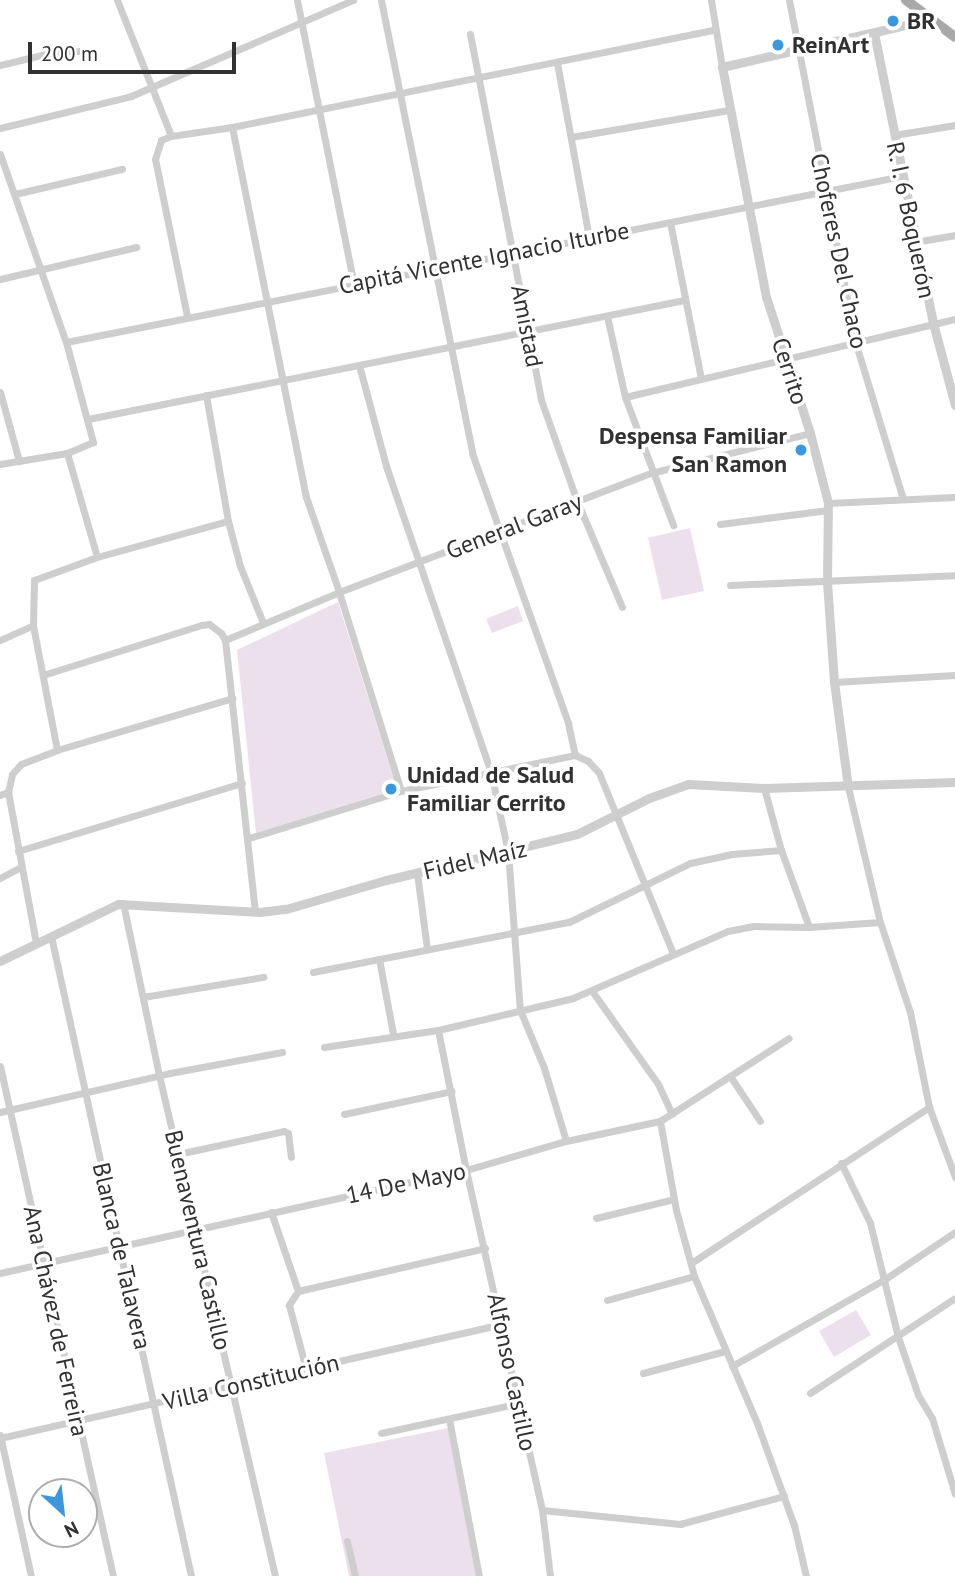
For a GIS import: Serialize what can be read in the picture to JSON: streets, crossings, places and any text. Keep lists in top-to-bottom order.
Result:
{
  "streets": {
    "street": [
      "R. I. 6 Boquerón",
      "Choferes Del Chaco",
      "Capitá Vicente Ignacio Iturbe",
      "Amistad",
      "Cerrito",
      "General Garay",
      "Fidel Maíz",
      "14 De Mayo",
      "Buenaventura Castillo",
      "Blanca de Talavera",
      "Ana Chávez de Ferreira",
      "Alfonso Castillo",
      "Villa Constitución"
    ]
  },
  "crossings": [
    ["R. I. 6 Boquerón", "Capitá Vicente Ignacio Iturbe"],
    ["Choferes Del Chaco", "Capitá Vicente Ignacio Iturbe"],
    ["Capitá Vicente Ignacio Iturbe", "Amistad"],
    ["Capitá Vicente Ignacio Iturbe", "Cerrito"],
    ["Amistad", "General Garay"],
    ["Cerrito", "General Garay"],
    ["Cerrito", "Fidel Maíz"],
    ["Fidel Maíz", "Buenaventura Castillo"],
    ["Fidel Maíz", "Blanca de Talavera"],
    ["14 De Mayo", "Buenaventura Castillo"],
    ["14 De Mayo", "Blanca de Talavera"],
    ["14 De Mayo", "Ana Chávez de Ferreira"],
    ["14 De Mayo", "Alfonso Castillo"],
    ["Buenaventura Castillo", "Villa Constitución"],
    ["Blanca de Talavera", "Villa Constitución"],
    ["Ana Chávez de Ferreira", "Villa Constitución"],
    ["Alfonso Castillo", "Villa Constitución"]
  ],
  "places": [
    "BR",
    "ReinArt",
    "Despensa Familiar San Ramon",
    "Unidad de Salud Familiar Cerrito"
  ],
  "scale_bar": "200 m",
  "north": "bottom right"
}
